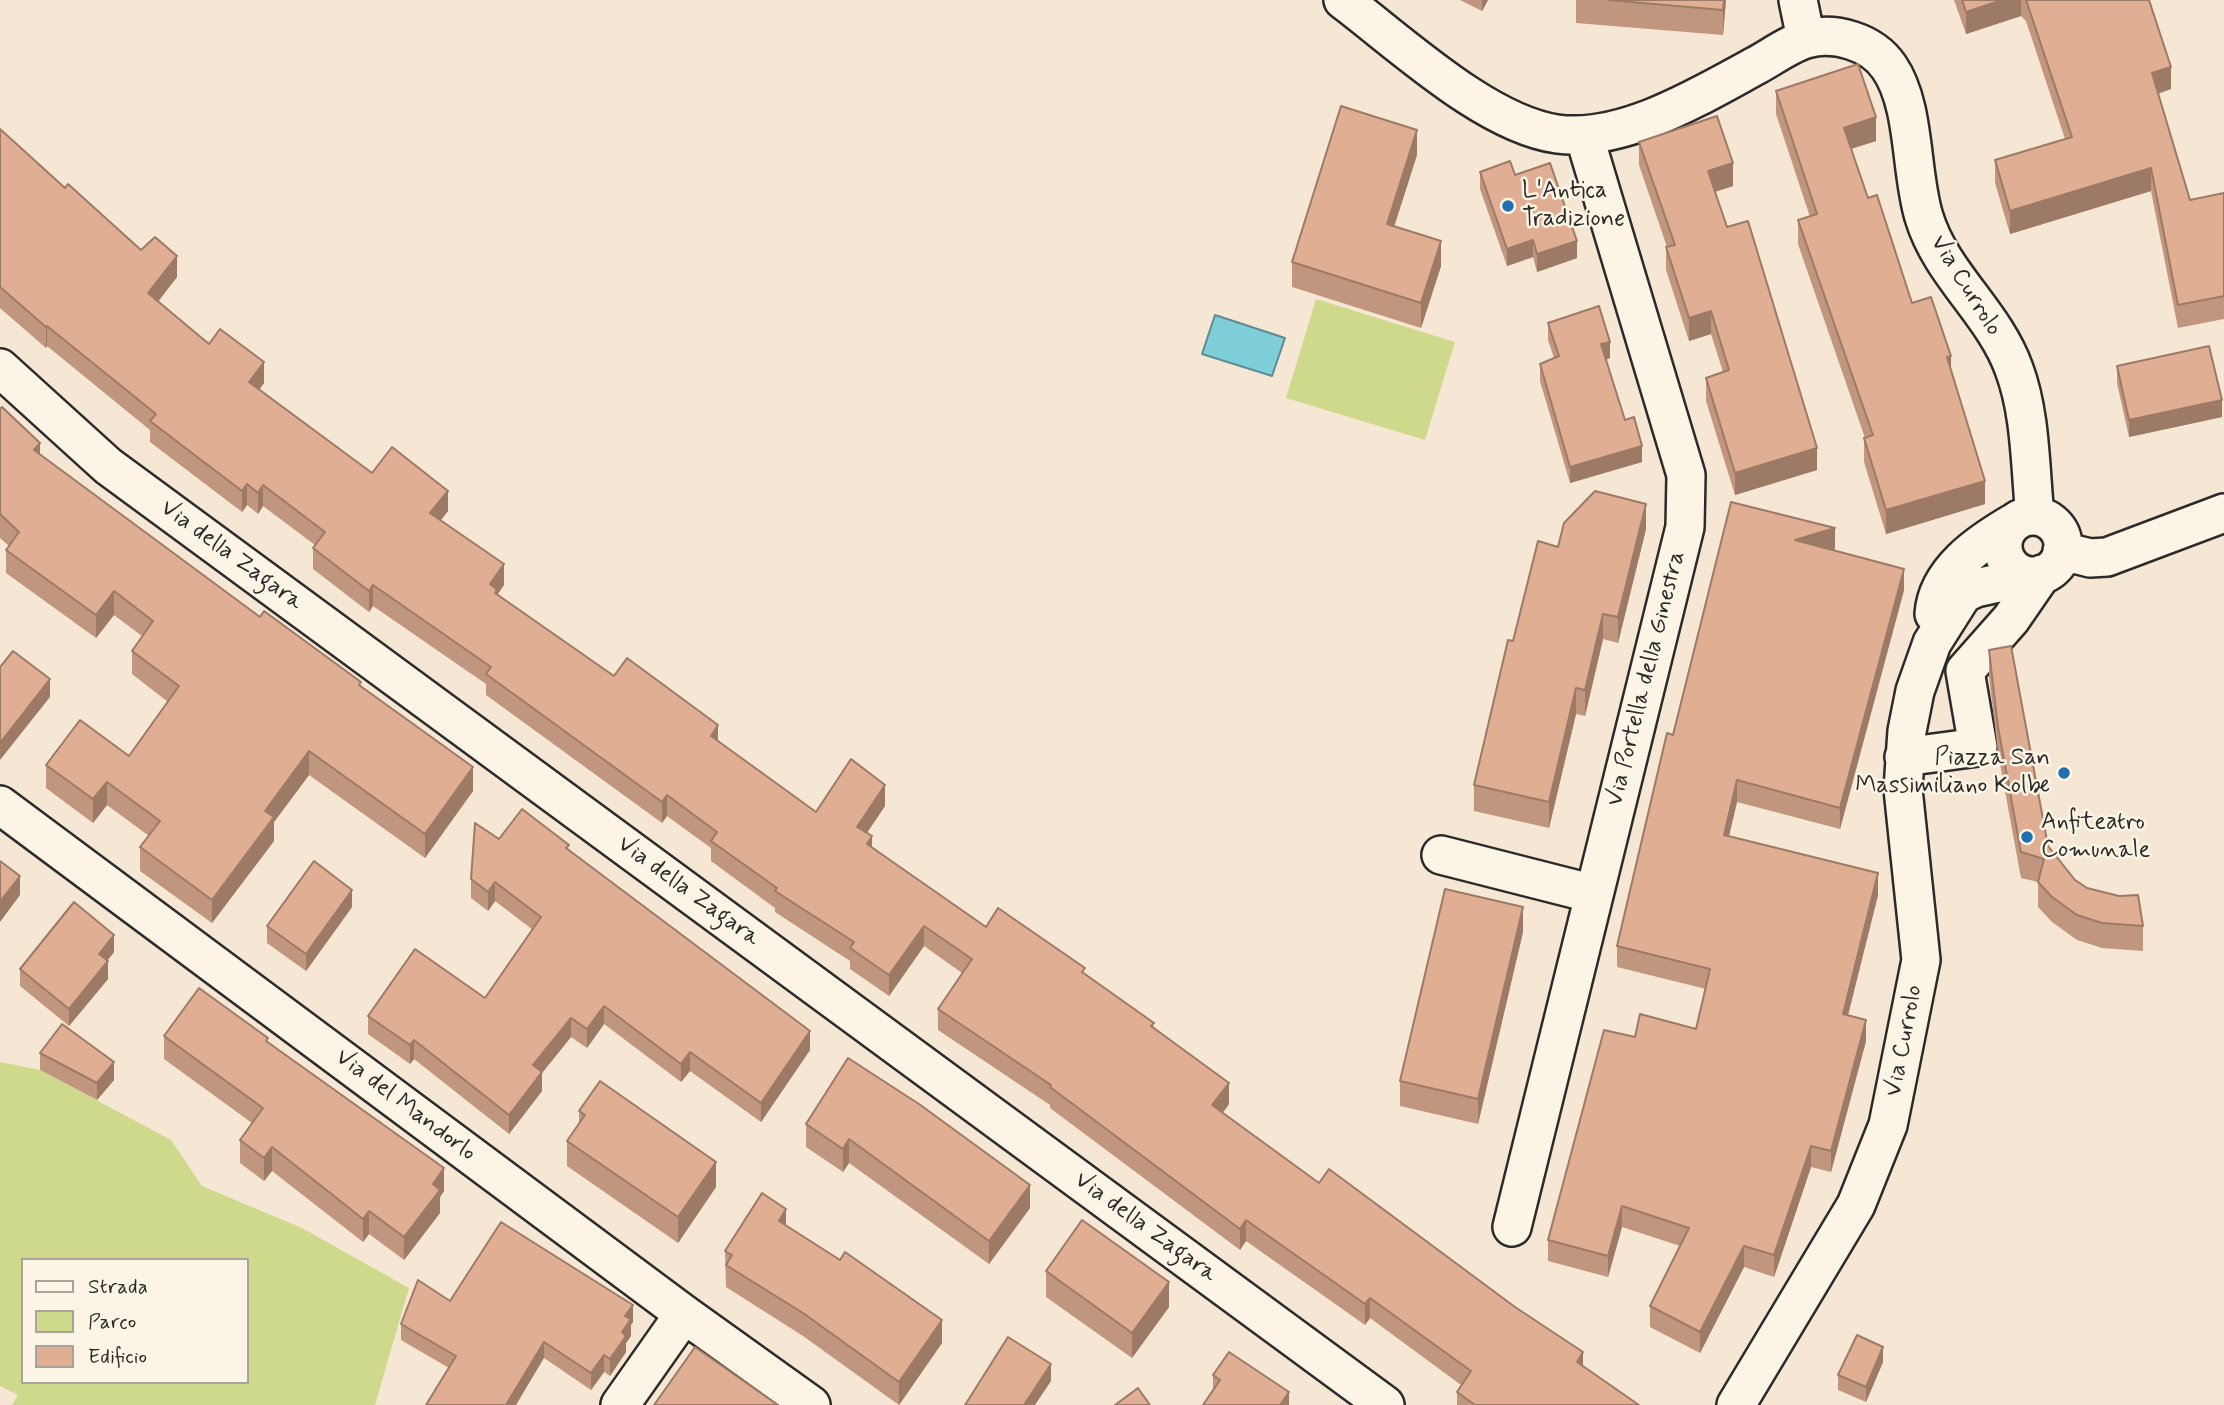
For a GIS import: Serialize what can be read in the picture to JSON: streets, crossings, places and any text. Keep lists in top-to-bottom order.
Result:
{
  "streets": {
    "street": [
      "Via Currolo",
      "Via della Zagara",
      "Via Portella della Ginestra",
      "Via del Mandorlo"
    ]
  },
  "places": ["L'Antica Tradizione", "Piazza San Massimiliano Kolbe", "Anfiteatro Comunale"],
  "legend": ["Strada", "Parco", "Edificio"]
}
